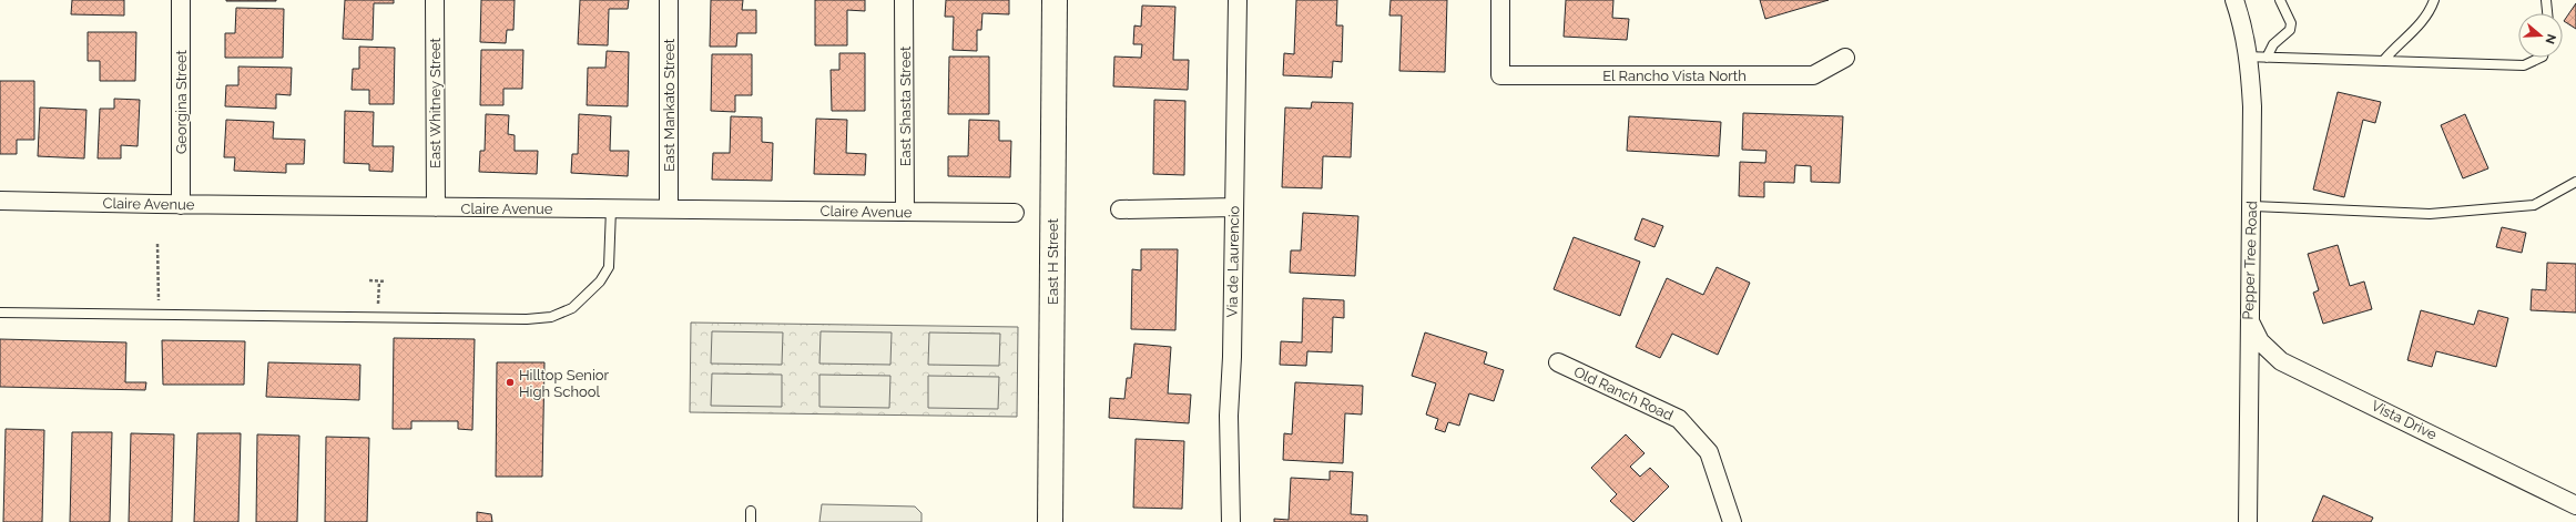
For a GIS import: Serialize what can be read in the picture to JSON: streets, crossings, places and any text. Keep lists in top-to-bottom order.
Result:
{
  "streets": {
    "main road": ["East H Street"],
    "street": [
      "El Rancho Vista North",
      "Georgina Street",
      "East Whitney Street",
      "East Mankato Street",
      "East Shasta Street",
      "Claire Avenue",
      "Pepper Tree Road",
      "Via de Laurencio",
      "Old Ranch Road",
      "Vista Drive"
    ]
  },
  "crossings": [
    ["Georgina Street", "Claire Avenue"],
    ["East Whitney Street", "Claire Avenue"],
    ["East Mankato Street", "Claire Avenue"],
    ["East Shasta Street", "Claire Avenue"],
    ["Pepper Tree Road", "Vista Drive"]
  ],
  "places": ["Hilltop Senior High School"],
  "north": "right"
}
